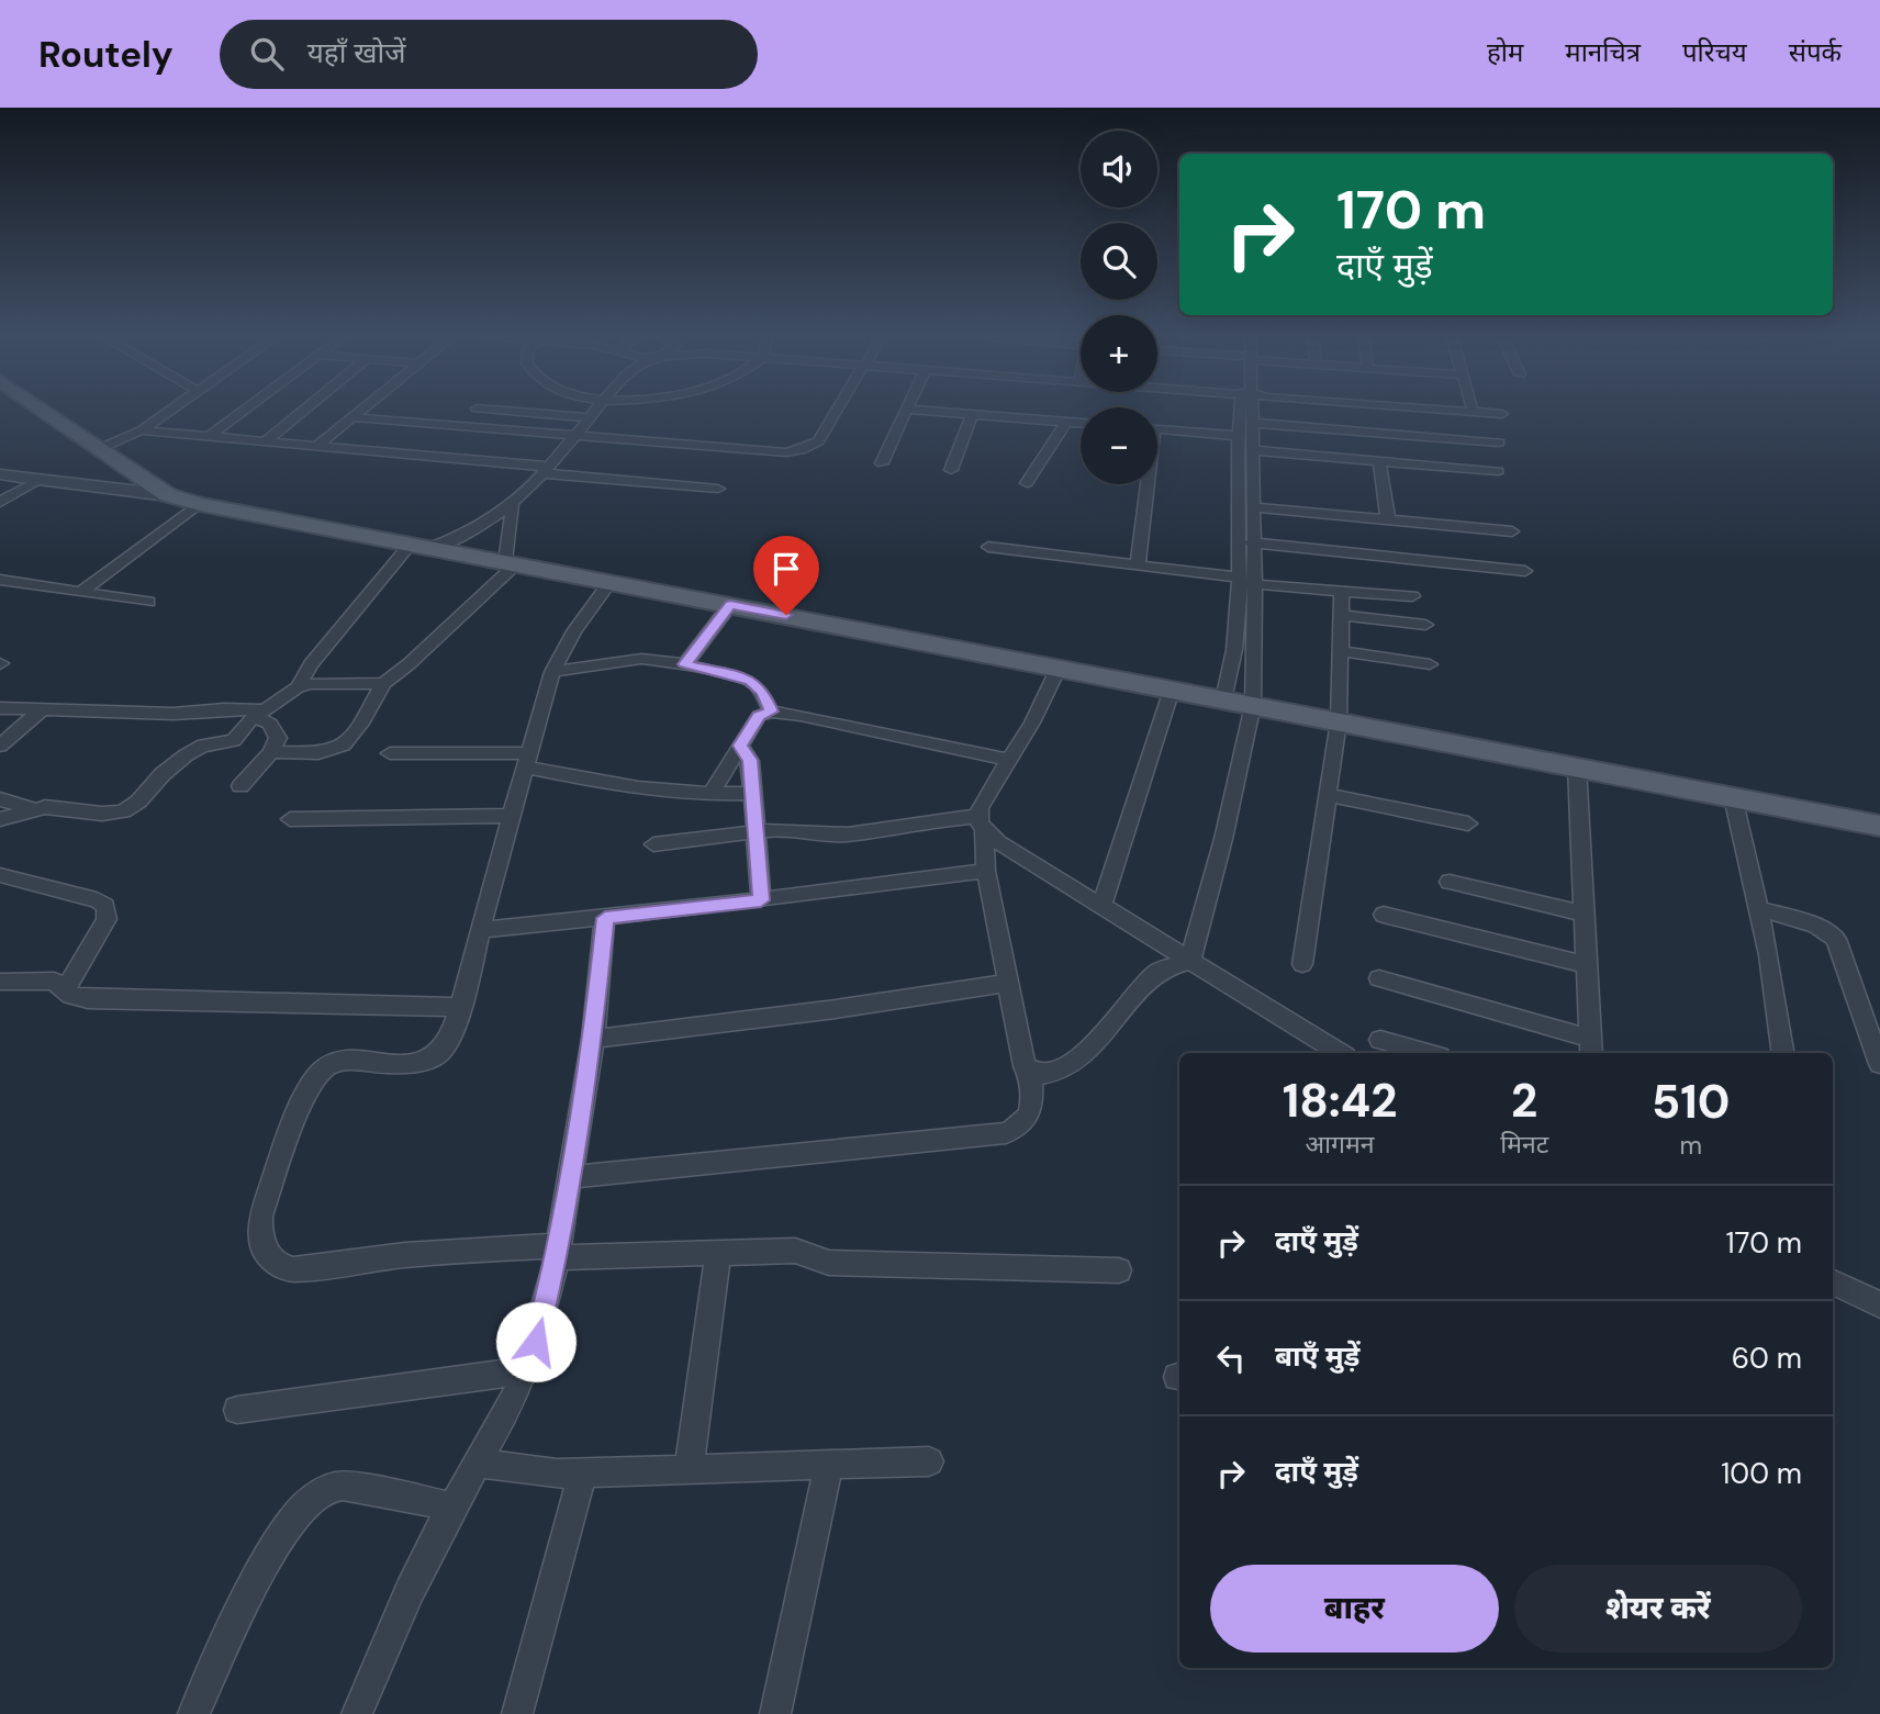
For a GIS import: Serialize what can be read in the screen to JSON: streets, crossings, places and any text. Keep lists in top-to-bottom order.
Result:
{
  "page": {
    "header": "Routely",
    "search": "यहाँ खोजें",
    "nav": [
      "होम",
      "मानचित्र",
      "परिचय",
      "संपर्क"
    ],
    "map_buttons": ["+", "−"],
    "turn": ["170 m", "दाएँ मुड़ें"],
    "eta": [
      "18:42",
      "आगमन",
      "2",
      "मिनट",
      "510",
      "m"
    ],
    "list": [
      {
        "name": "दाएँ मुड़ें",
        "value": "170 m"
      },
      {
        "name": "बाएँ मुड़ें",
        "value": "60 m"
      },
      {
        "name": "दाएँ मुड़ें",
        "value": "100 m"
      }
    ],
    "buttons": ["बाहर", "शेयर करें"]
  }
}
